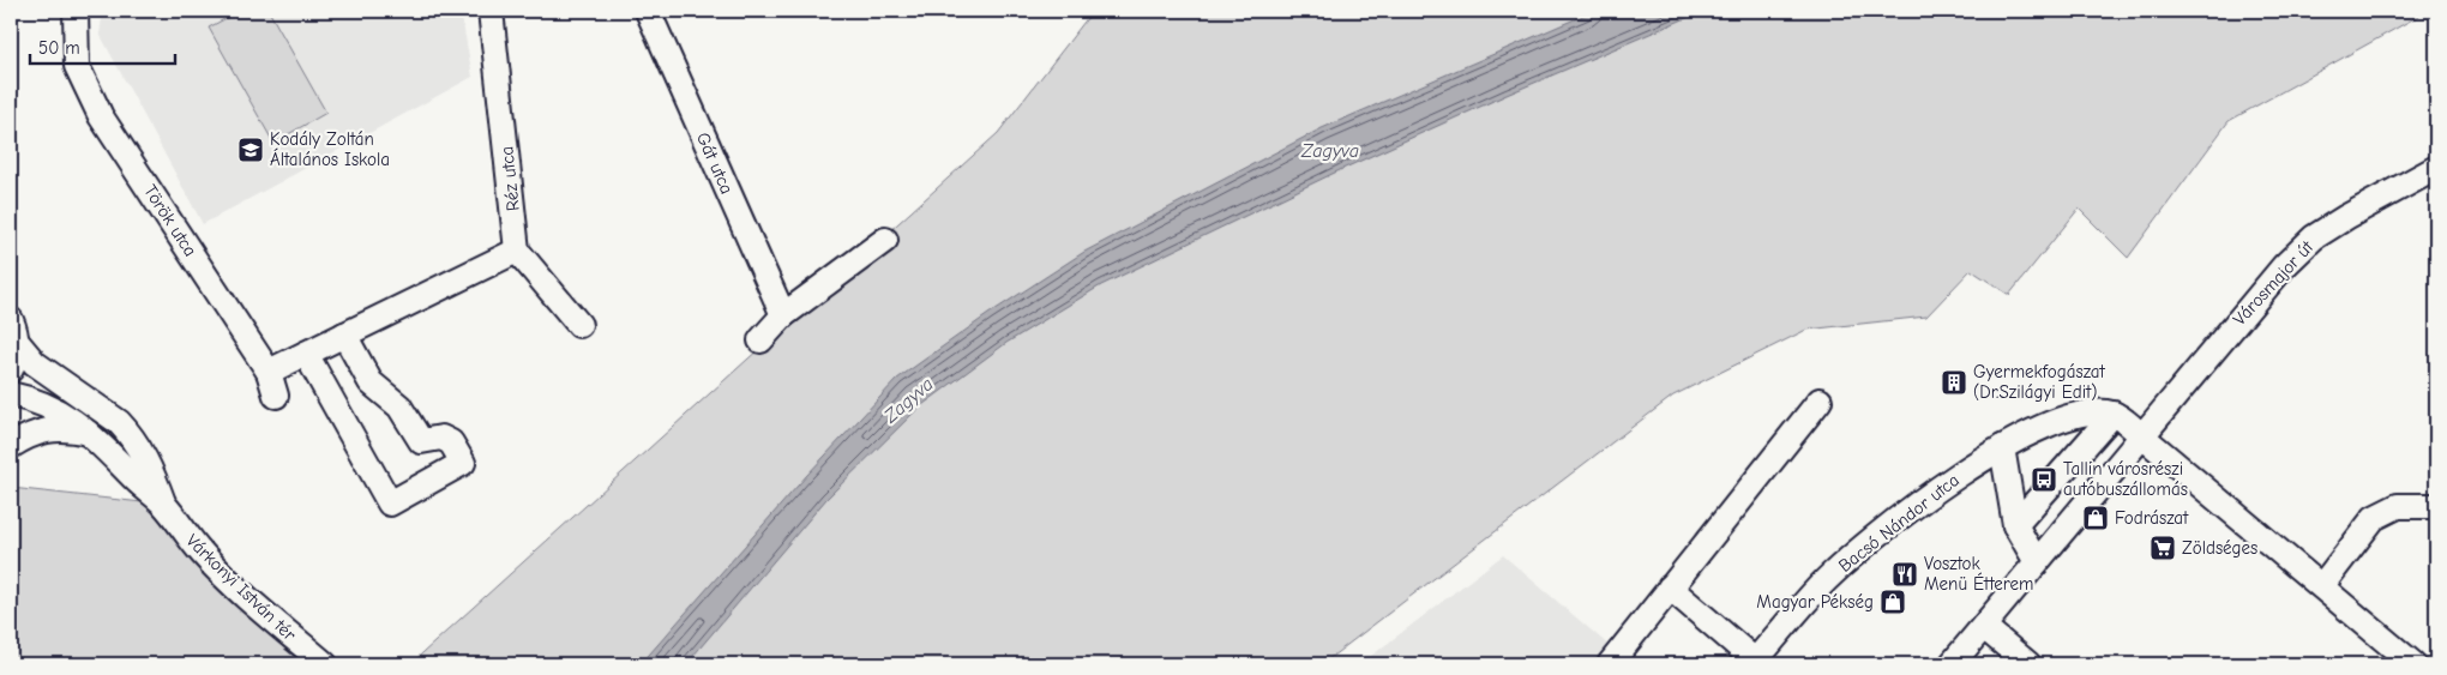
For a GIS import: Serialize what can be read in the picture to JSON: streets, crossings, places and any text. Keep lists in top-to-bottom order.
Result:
{
  "streets": {
    "street": [
      "Gát utca",
      "Réz utca",
      "Török utca",
      "Városmajor út",
      "Bacsó Nándor utca",
      "Várkonyi István tér"
    ]
  },
  "water": ["Zagyva"],
  "places": {
    "school or university": ["Kodály Zoltán Általános Iskola"],
    "building": ["Gyermekfogászat (Dr.Szilágyi Edit)"],
    "bus stop": ["Tallin városrészi autóbuszállomás"],
    "shop": ["Fodrászat", "Magyar Pékség"],
    "supermarket": ["Zöldséges"],
    "restaurant": ["Vosztok Menü Étterem"]
  },
  "scale_bar": "50 m"
}
